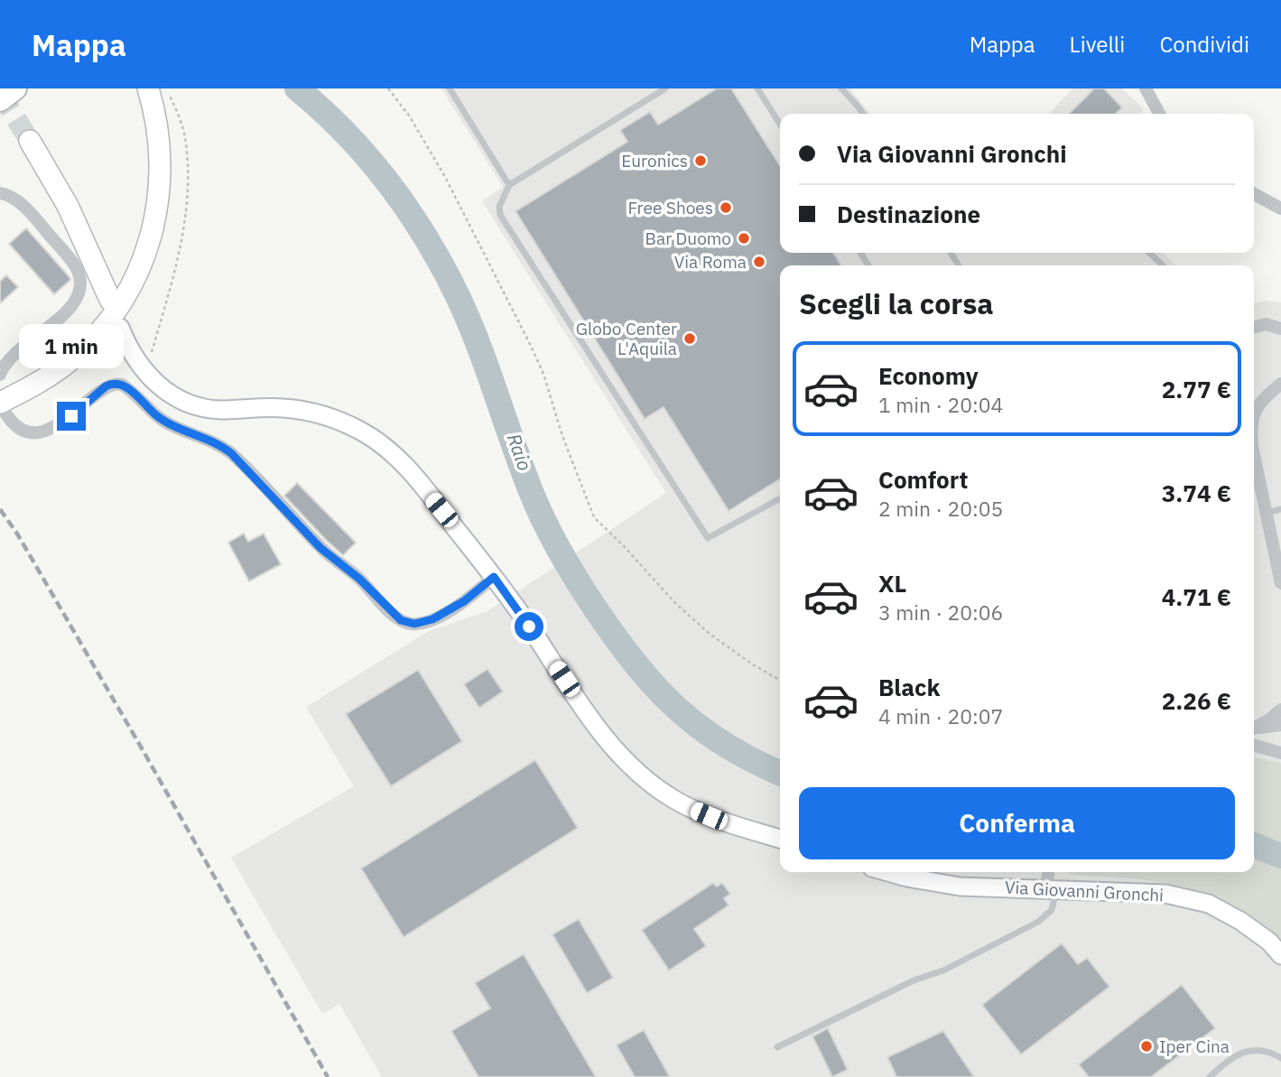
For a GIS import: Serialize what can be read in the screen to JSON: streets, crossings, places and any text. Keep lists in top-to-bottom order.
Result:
{
  "streets": {
    "main road": ["Via Giovanni Gronchi"]
  },
  "water": ["Raio"],
  "places": [
    "Euronics",
    "Free Shoes",
    "Bar Duomo",
    "Via Roma",
    "Globo Center L'Aquila",
    "Iper Cina"
  ],
  "page": {
    "header": "Mappa",
    "nav": ["Mappa", "Livelli", "Condividi"],
    "banner": ["Via Giovanni Gronchi", "Destinazione"],
    "heading": "Scegli la corsa",
    "bubble": "1 min",
    "list": [
      {
        "name": "Economy",
        "note": "1 min · 20:04",
        "value": "2.77 €"
      },
      {
        "name": "Comfort",
        "note": "2 min · 20:05",
        "value": "3.74 €"
      },
      {
        "name": "XL",
        "note": "3 min · 20:06",
        "value": "4.71 €"
      },
      {
        "name": "Black",
        "note": "4 min · 20:07",
        "value": "2.26 €"
      }
    ],
    "buttons": "Conferma"
  }
}
